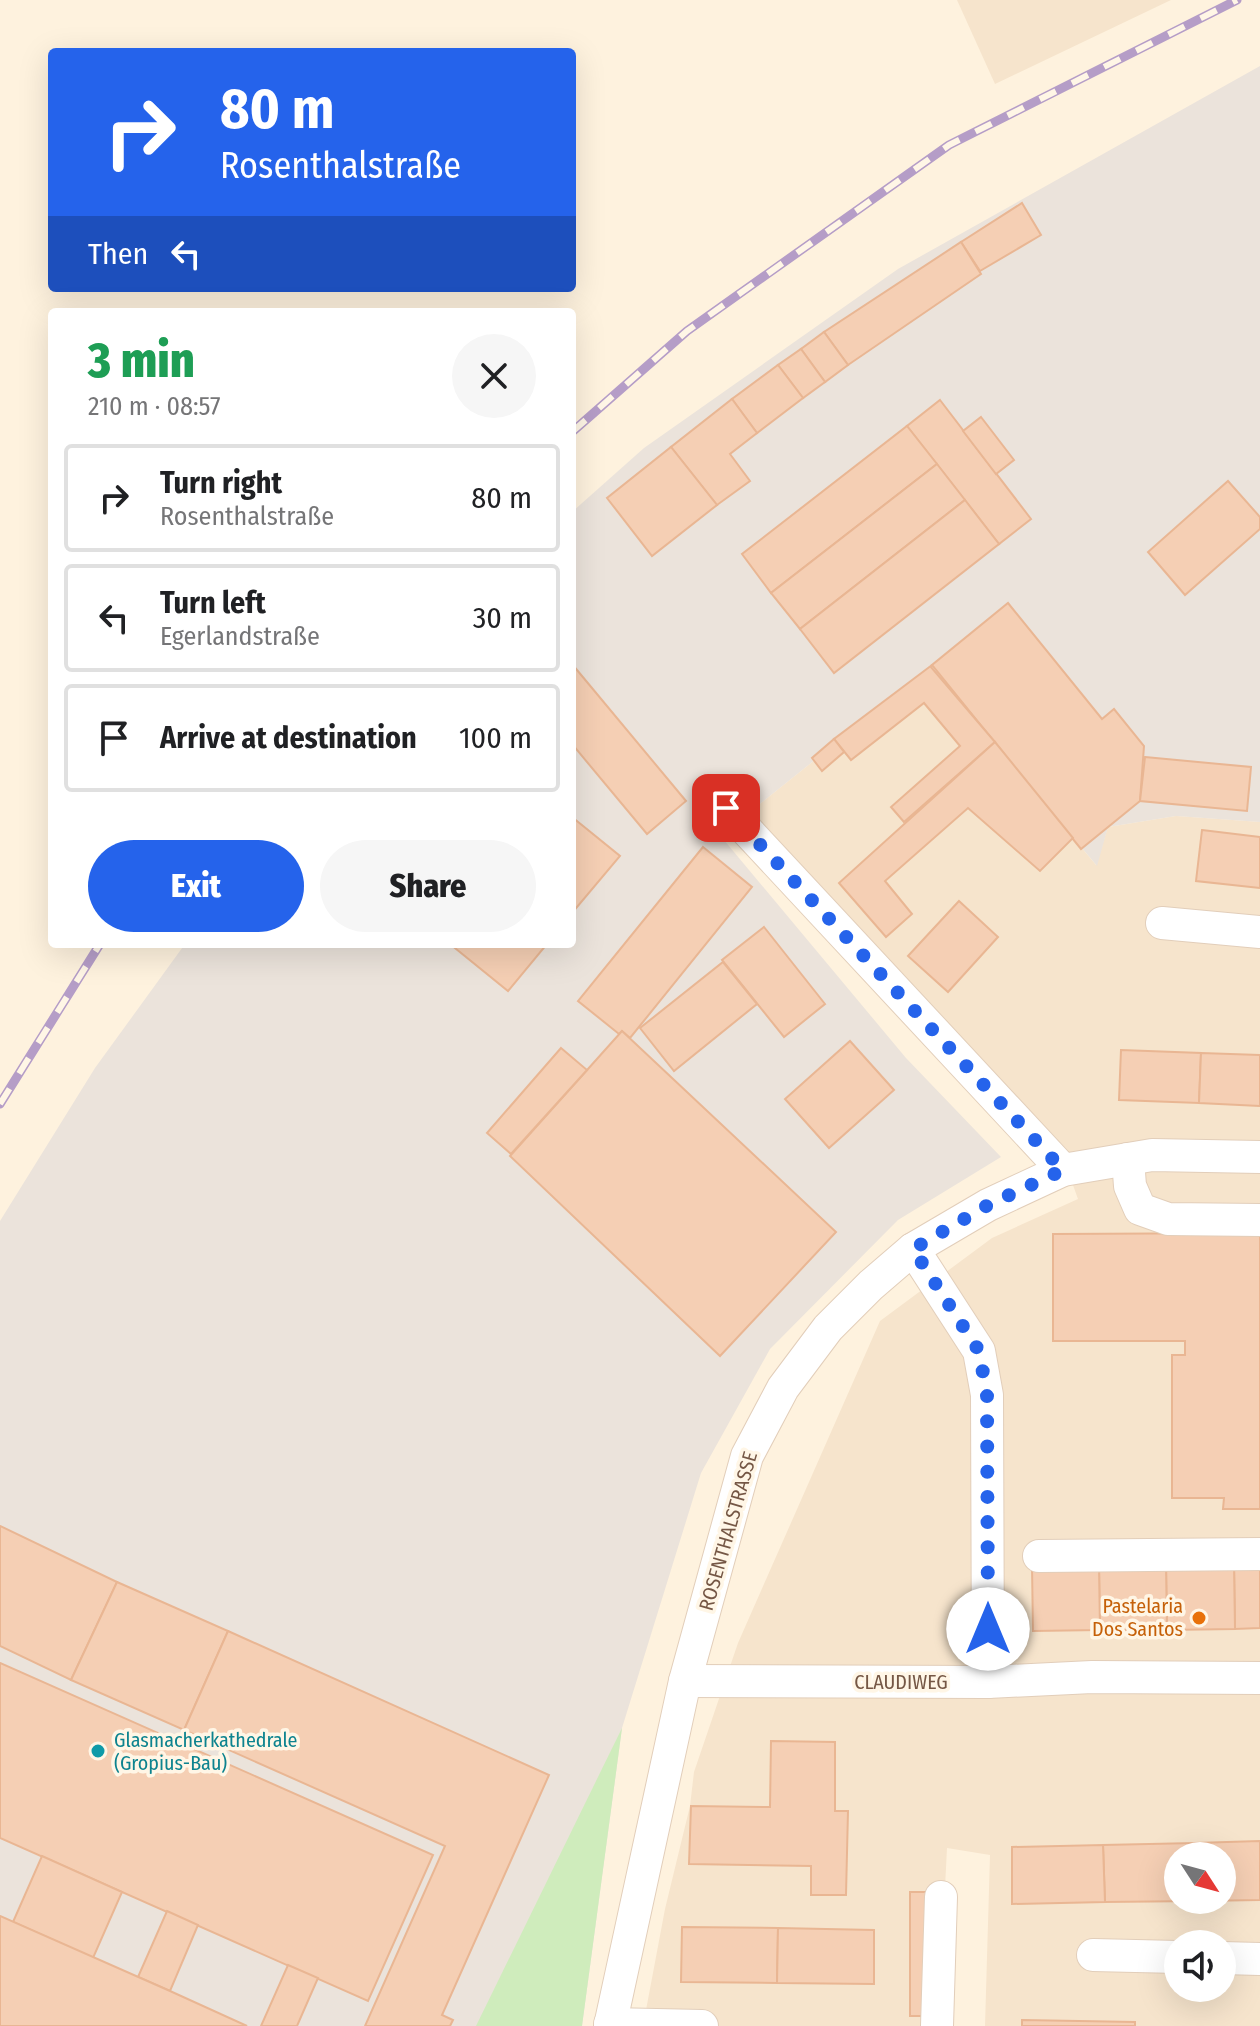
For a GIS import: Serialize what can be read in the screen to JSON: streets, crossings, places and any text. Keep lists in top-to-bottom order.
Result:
{
  "streets": {
    "street": ["ROSENTHALSTRASSE", "CLAUDIWEG"]
  },
  "crossings": [
    ["ROSENTHALSTRASSE", "CLAUDIWEG"]
  ],
  "places": ["Pastelaria Dos Santos", "Glasmacherkathedrale (Gropius-Bau)"],
  "north": "bottom right",
  "page": {
    "turn": ["80 m", "Rosenthalstraße"],
    "then": "Then",
    "heading": ["3 min", "210 m · 08:57"],
    "list": [
      {
        "name": "Turn right",
        "note": "Rosenthalstraße",
        "value": "80 m"
      },
      {
        "name": "Turn left",
        "note": "Egerlandstraße",
        "value": "30 m"
      },
      {
        "name": "Arrive at destination",
        "value": "100 m"
      }
    ],
    "buttons": ["Exit", "Share"]
  }
}
